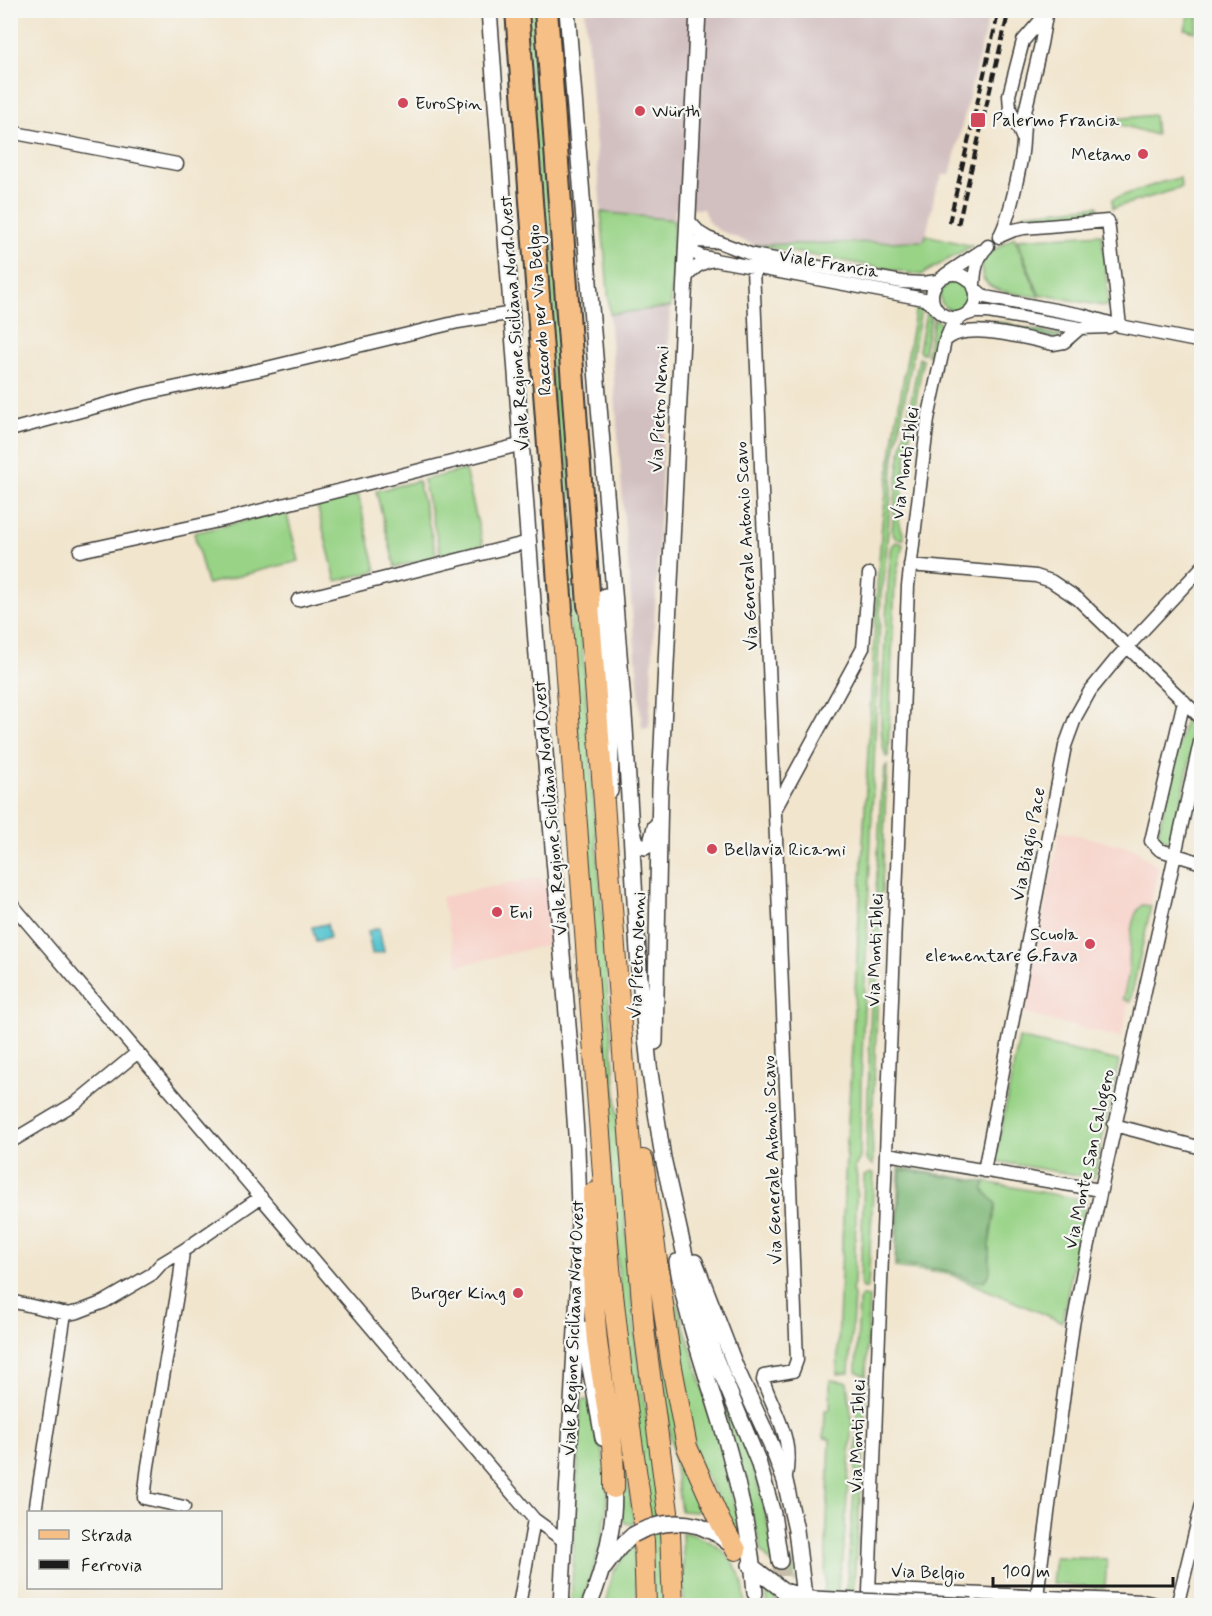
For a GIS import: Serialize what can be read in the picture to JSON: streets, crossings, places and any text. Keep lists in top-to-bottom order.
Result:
{
  "streets": {
    "highway": ["Raccordo per Via Belgio"],
    "main road": ["Viale Regione Siciliana Nord Ovest"],
    "street": [
      "Viale Francia",
      "Via Pietro Nenni",
      "Via Monti Iblei",
      "Via Generale Antonio Scavo",
      "Via Biagio Pace",
      "Via Monte San Calogero",
      "Via Belgio"
    ]
  },
  "crossings": [
    ["Viale Francia", "Via Pietro Nenni"],
    ["Viale Francia", "Via Monti Iblei"],
    ["Viale Francia", "Via Generale Antonio Scavo"],
    ["Raccordo per Via Belgio", "Viale Regione Siciliana Nord Ovest"],
    ["Viale Regione Siciliana Nord Ovest", "Via Belgio"],
    ["Via Monti Iblei", "Via Belgio"],
    ["Via Monte San Calogero", "Via Belgio"]
  ],
  "places": {
    "other": [
      "EuroSpin",
      "Würth",
      "Metano",
      "Bellavia Ricami",
      "Eni",
      "Scuola elementare G.Fava",
      "Burger King"
    ],
    "transit": ["Palermo Francia"]
  },
  "legend": ["Strada", "Ferrovia"],
  "scale_bar": "100 m"
}
